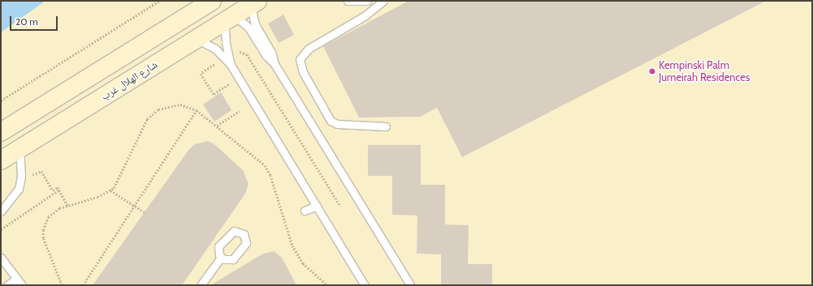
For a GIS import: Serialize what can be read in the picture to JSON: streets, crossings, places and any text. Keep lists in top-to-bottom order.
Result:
{
  "streets": {
    "main road": ["شارع الهلال غرب"]
  },
  "places": ["Kempinski Palm Jumeirah Residences"],
  "scale_bar": "20 m"
}
